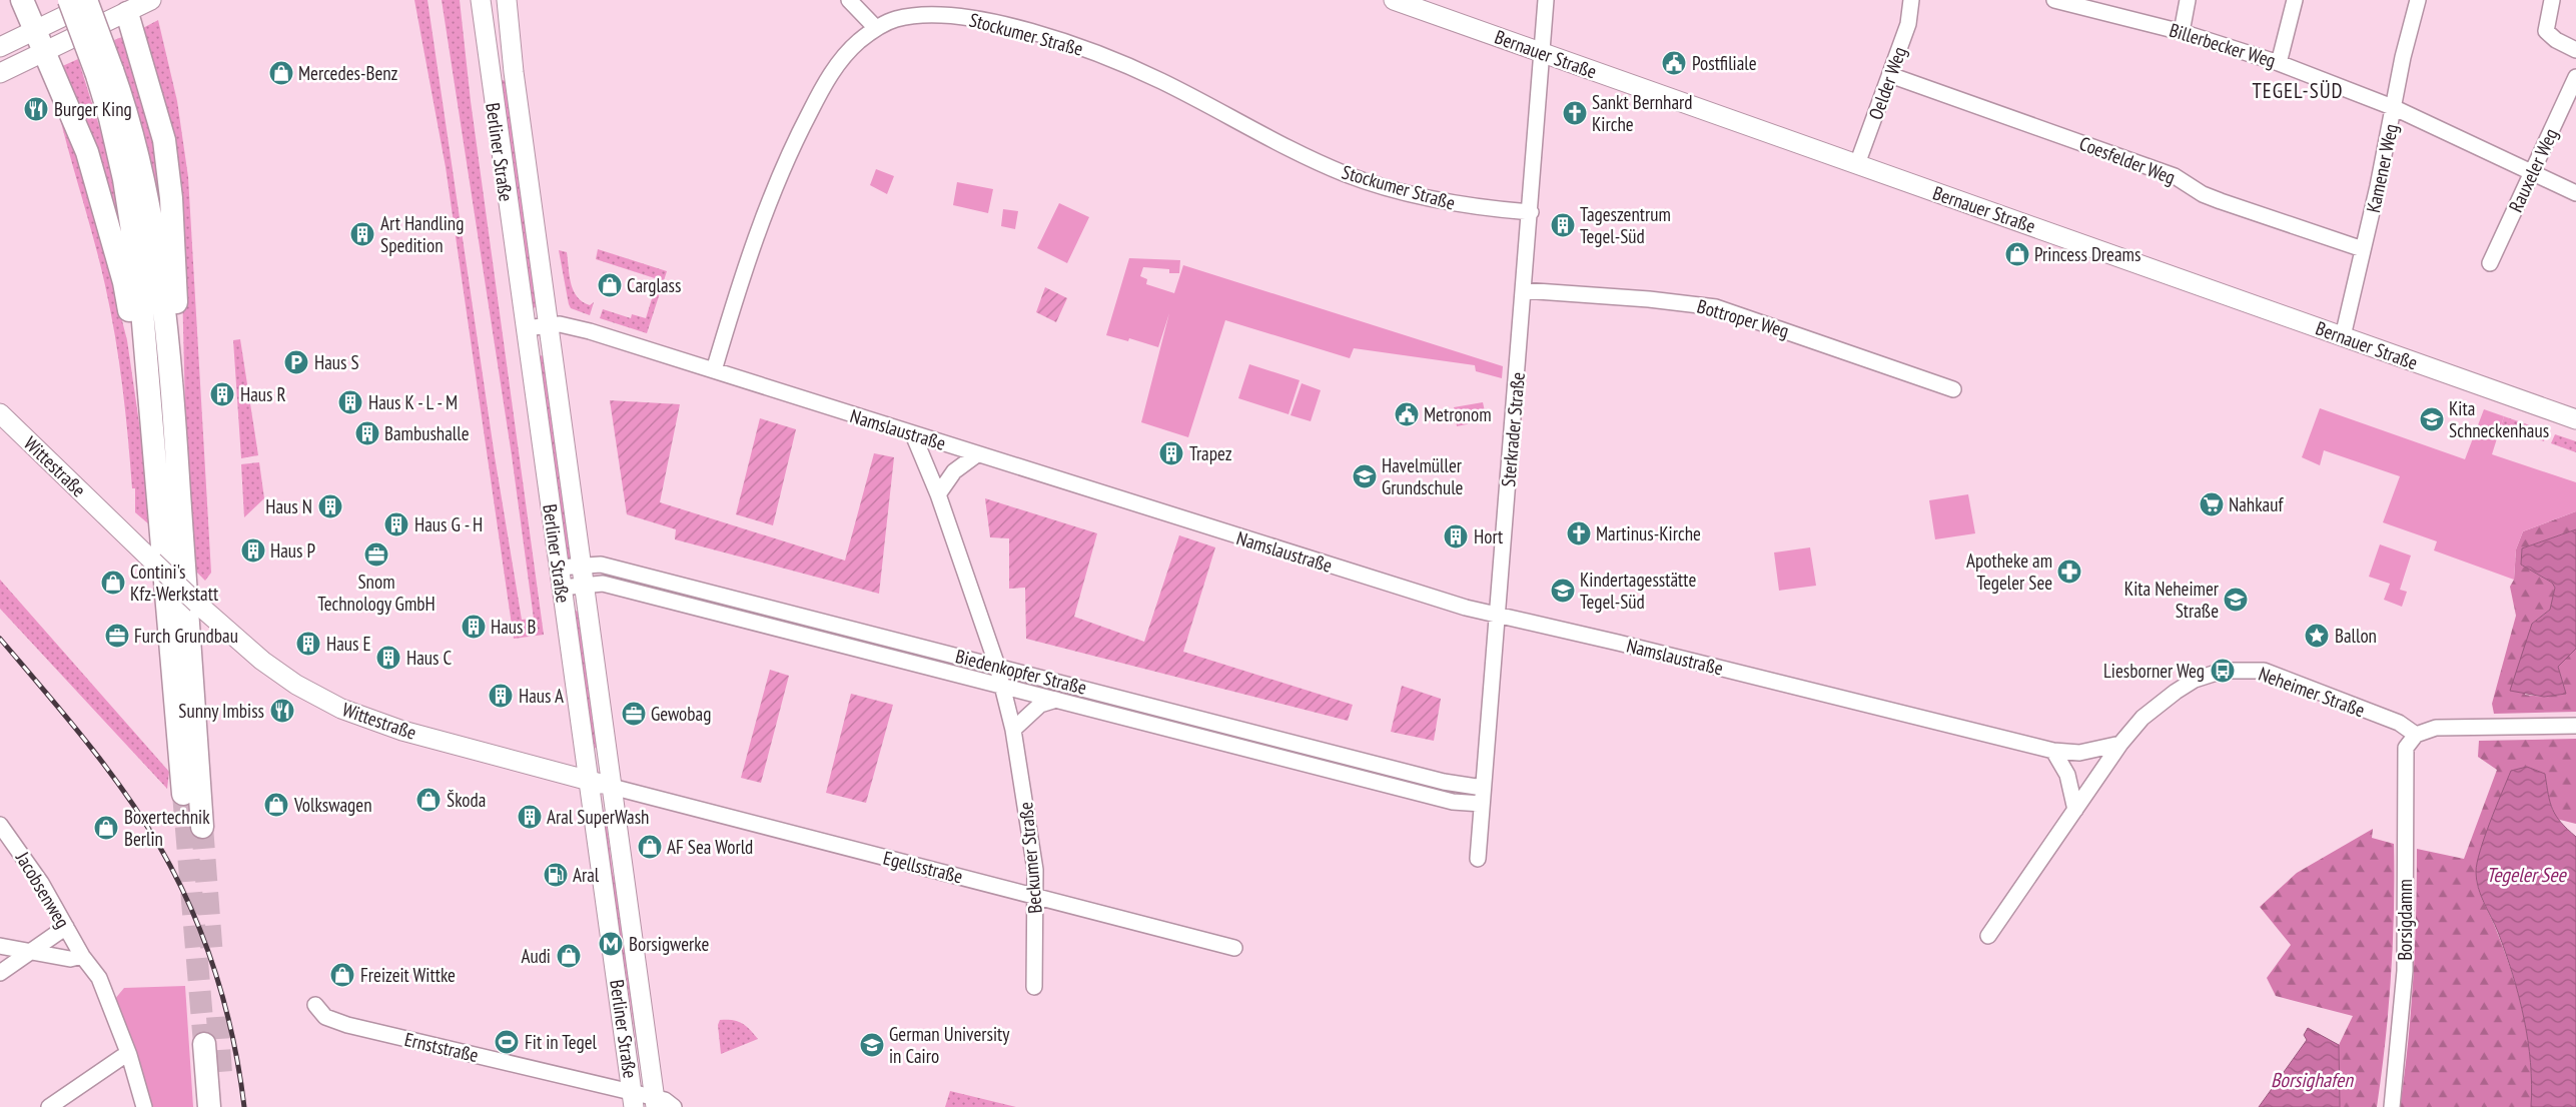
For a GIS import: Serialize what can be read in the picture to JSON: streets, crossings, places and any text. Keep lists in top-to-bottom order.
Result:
{
  "streets": {
    "main road": ["Bernauer Straße", "Berliner Straße", "Wittestraße"],
    "street": [
      "Stockumer Straße",
      "Billerbecker Weg",
      "Oelder Weg",
      "Coesfelder Weg",
      "Kamener Weg",
      "Rauxeler Weg",
      "Bottroper Weg",
      "Namslaustraße",
      "Sterkrader Straße",
      "Biedenkopfer Straße",
      "Neheimer Straße",
      "Beckumer Straße",
      "Egellsstraße",
      "Jacobsenweg",
      "Borsigdamm",
      "Ernststraße"
    ]
  },
  "crossings": [
    ["Stockumer Straße", "Namslaustraße"],
    ["Stockumer Straße", "Sterkrader Straße"],
    ["Billerbecker Weg", "Kamener Weg"],
    ["Billerbecker Weg", "Rauxeler Weg"],
    ["Bernauer Straße", "Oelder Weg"],
    ["Bernauer Straße", "Kamener Weg"],
    ["Bernauer Straße", "Sterkrader Straße"],
    ["Oelder Weg", "Coesfelder Weg"],
    ["Berliner Straße", "Namslaustraße"],
    ["Berliner Straße", "Wittestraße"],
    ["Berliner Straße", "Biedenkopfer Straße"],
    ["Berliner Straße", "Egellsstraße"],
    ["Berliner Straße", "Ernststraße"],
    ["Coesfelder Weg", "Kamener Weg"],
    ["Bottroper Weg", "Sterkrader Straße"],
    ["Namslaustraße", "Sterkrader Straße"],
    ["Namslaustraße", "Neheimer Straße"],
    ["Namslaustraße", "Beckumer Straße"],
    ["Sterkrader Straße", "Biedenkopfer Straße"],
    ["Wittestraße", "Egellsstraße"],
    ["Biedenkopfer Straße", "Beckumer Straße"],
    ["Neheimer Straße", "Borsigdamm"],
    ["Beckumer Straße", "Egellsstraße"]
  ],
  "districts": ["TEGEL-SÜD"],
  "water": ["Tegeler See", "Borsighafen"],
  "places": {
    "public building": ["Postfiliale", "Metronom"],
    "shop": [
      "Mercedes-Benz",
      "Princess Dreams",
      "Carglass",
      "Contini's Kfz-Werkstatt",
      "Škoda",
      "Volkswagen",
      "Boxertechnik Berlin",
      "AF Sea World",
      "Audi",
      "Freizeit Wittke"
    ],
    "restaurant": ["Burger King", "Sunny Imbiss"],
    "church": ["Sankt Bernhard Kirche", "Martinus-Kirche"],
    "building": [
      "Tageszentrum Tegel-Süd",
      "Art Handling Spedition",
      "Haus R",
      "Haus K - L - M",
      "Bambushalle",
      "Trapez",
      "Haus N",
      "Haus G - H",
      "Hort",
      "Haus P",
      "Haus B",
      "Haus E",
      "Haus C",
      "Haus A",
      "Aral SuperWash"
    ],
    "parking": ["Haus S"],
    "school or university": [
      "Kita Schneckenhaus",
      "Havelmüller Grundschule",
      "Kindertagesstätte Tegel-Süd",
      "Kita Neheimer Straße",
      "German University in Cairo"
    ],
    "supermarket": ["Nahkauf"],
    "office": ["Snom Technology GmbH", "Furch Grundbau", "Gewobag"],
    "pharmacy": ["Apotheke am Tegeler See"],
    "place": ["Ballon"],
    "bus stop": ["Liesborner Weg"],
    "fuel station": ["Aral"],
    "metro station": ["Borsigwerke"],
    "sports": ["Fit in Tegel"]
  }
}
